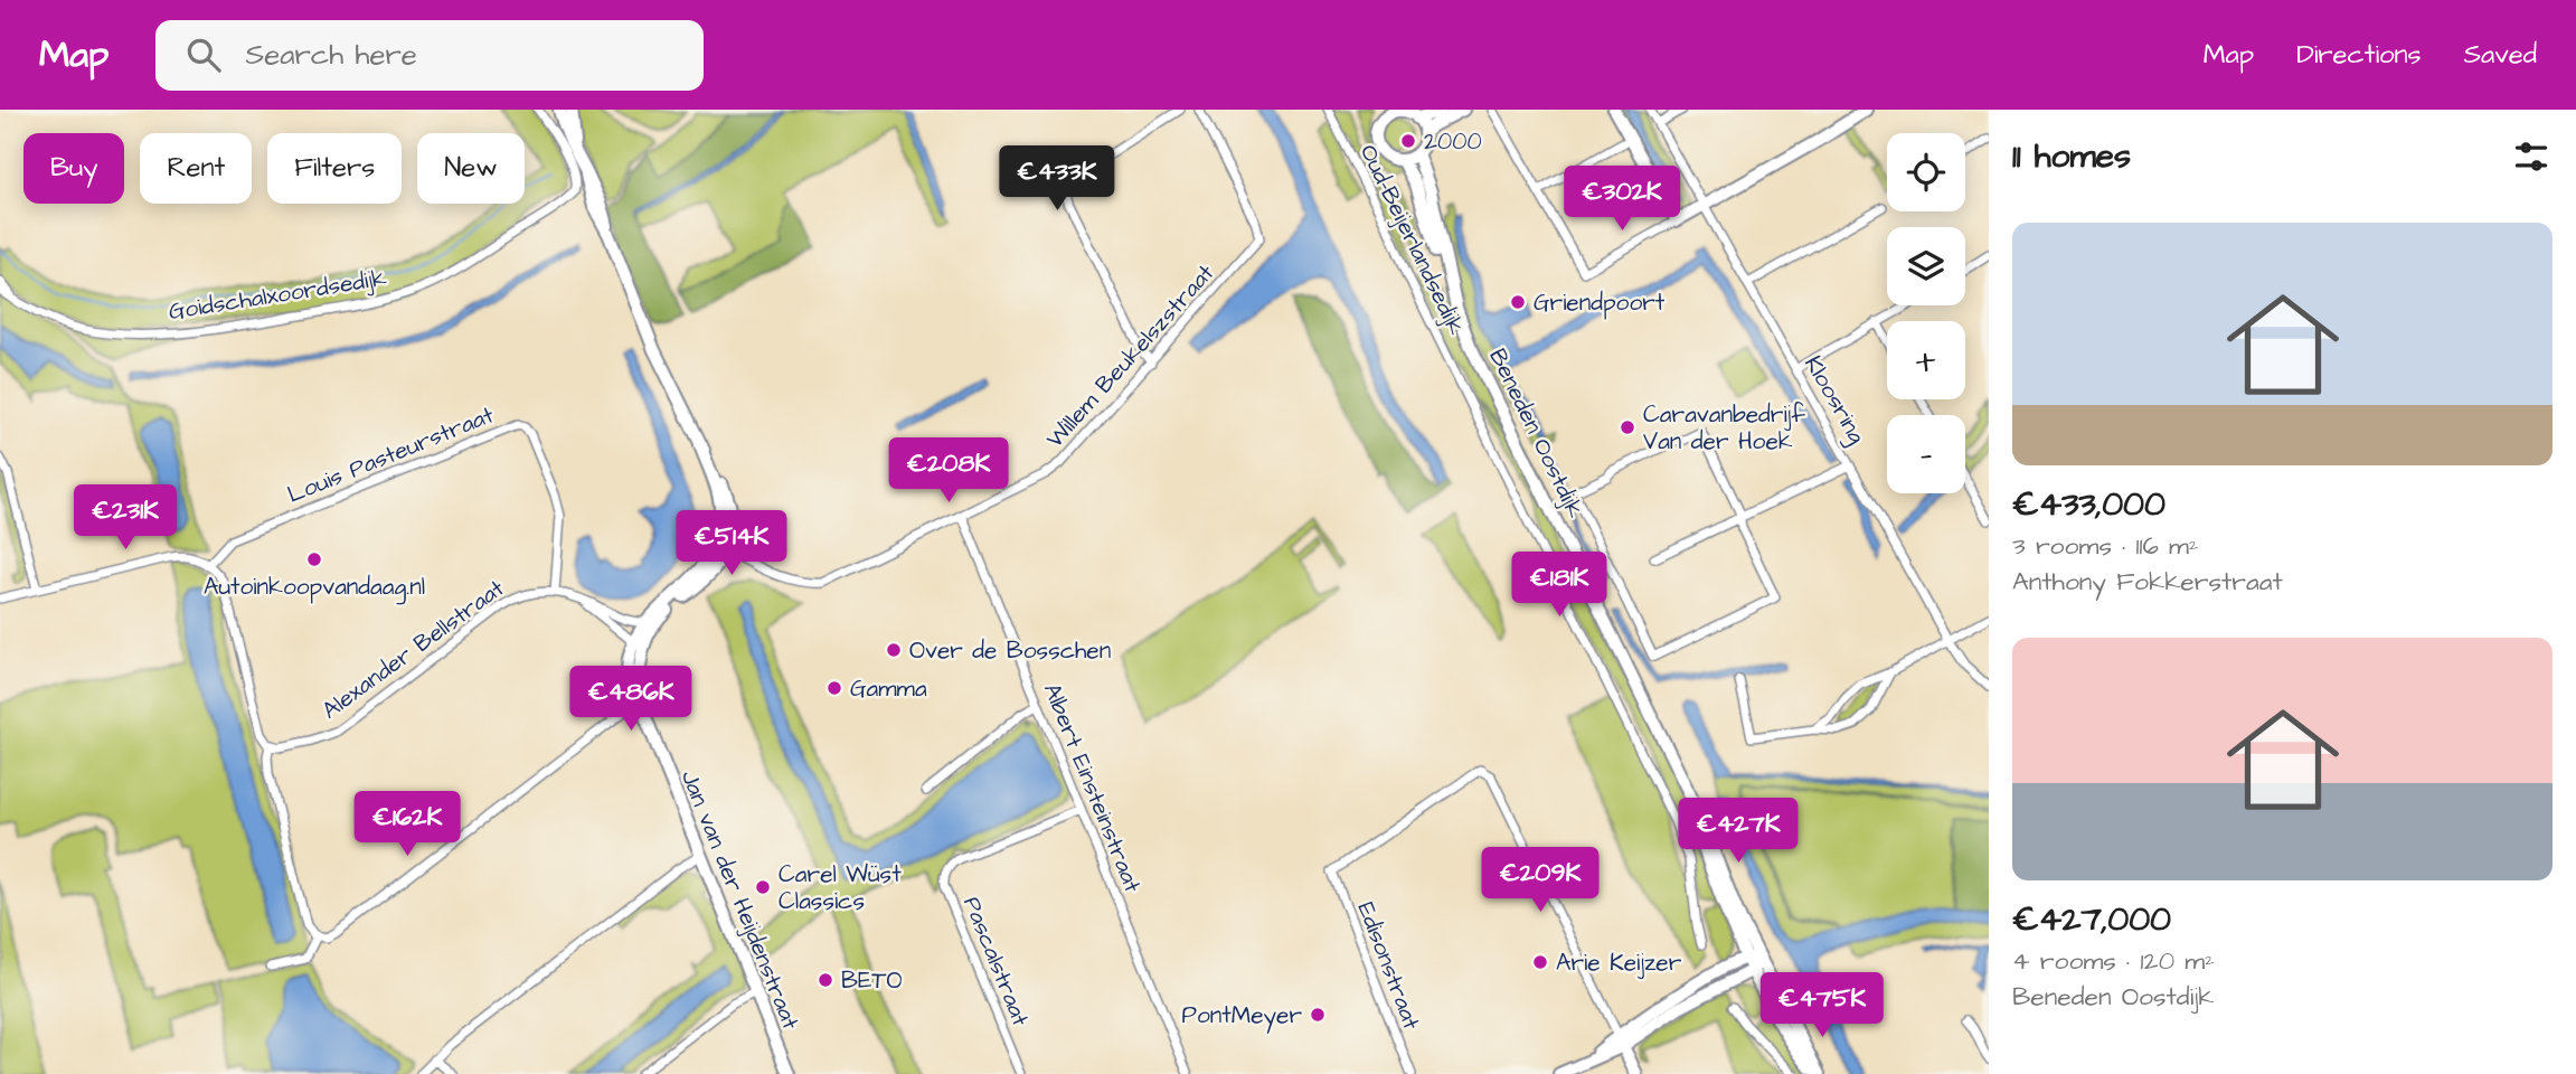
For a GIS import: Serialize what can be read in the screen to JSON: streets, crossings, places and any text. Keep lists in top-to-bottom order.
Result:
{
  "streets": {
    "street": [
      "Oud-Beijerlandsedijk",
      "Goidschalxoordsedijk",
      "Willem Beukelszstraat",
      "Kloosring",
      "Beneden Oostdijk",
      "Louis Pasteurstraat",
      "Alexander Bellstraat",
      "Albert Einsteinstraat",
      "Jan van der Heijdenstraat",
      "Pascalstraat",
      "Edisonstraat"
    ]
  },
  "crossings": [
    ["Willem Beukelszstraat", "Albert Einsteinstraat"],
    ["Willem Beukelszstraat", "Jan van der Heijdenstraat"],
    ["Louis Pasteurstraat", "Alexander Bellstraat"],
    ["Alexander Bellstraat", "Jan van der Heijdenstraat"],
    ["Albert Einsteinstraat", "Pascalstraat"]
  ],
  "places": [
    "2000",
    "Griendpoort",
    "Caravanbedrijf Van der Hoek",
    "Autoinkoopvandaag.nl",
    "Over de Bosschen",
    "Gamma",
    "Carel Wüst Classics",
    "Arie Keijzer",
    "BETO",
    "PontMeyer"
  ],
  "page": {
    "header": "Map",
    "search": "Search here",
    "nav": ["Map", "Directions", "Saved"],
    "heading": "11 homes",
    "map_buttons": ["+", "−"],
    "chip": [
      "Buy",
      "Rent",
      "Filters",
      "New"
    ],
    "price": [
      "€433K",
      "€302K",
      "€208K",
      "€231K",
      "€514K",
      "€181K",
      "€486K",
      "€162K",
      "€427K",
      "€209K",
      "€475K"
    ],
    "list": [
      {
        "name": "€433,000",
        "note": "3 rooms · 116 m² · Anthony Fokkerstraat"
      },
      {
        "name": "€427,000",
        "note": "4 rooms · 120 m² · Beneden Oostdijk"
      }
    ]
  }
}
